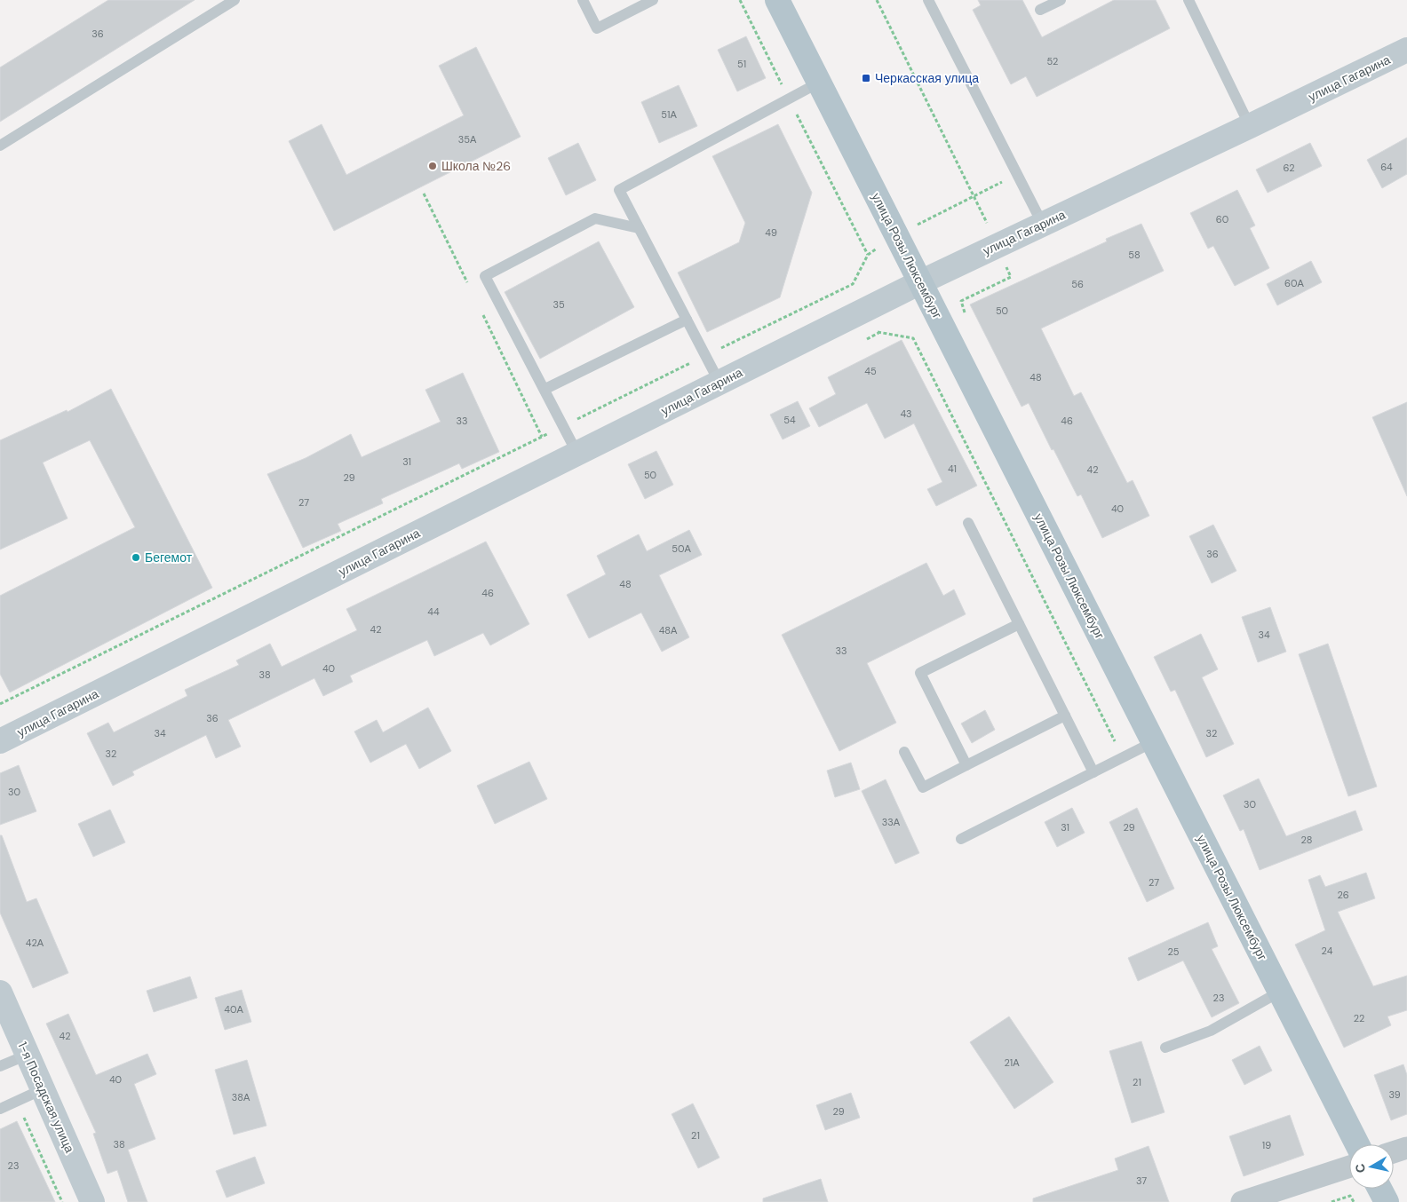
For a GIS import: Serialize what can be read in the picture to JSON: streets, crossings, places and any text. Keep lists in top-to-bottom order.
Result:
{
  "streets": {
    "main road": ["улица Розы Люксембург"],
    "street": ["улица Гагарина", "1-я Посадская улица"]
  },
  "crossings": [
    ["улица Гагарина", "улица Розы Люксембург"]
  ],
  "places": {
    "transit": ["Черкасская улица"],
    "other": ["Школа №26", "Бегемот"]
  },
  "house_numbers": [
    "36",
    "52",
    "51",
    "51А",
    "35А",
    "64",
    "62",
    "60",
    "49",
    "58",
    "60А",
    "56",
    "35",
    "50",
    "45",
    "48",
    "43",
    "54",
    "33",
    "46",
    "31",
    "41",
    "42",
    "50",
    "29",
    "27",
    "40",
    "50А",
    "36",
    "48",
    "46",
    "44",
    "42",
    "48А",
    "34",
    "33",
    "40",
    "38",
    "36",
    "34",
    "32",
    "32",
    "30",
    "30",
    "33А",
    "31",
    "29",
    "28",
    "27",
    "26",
    "42А",
    "24",
    "25",
    "23",
    "40А",
    "22",
    "42",
    "21А",
    "40",
    "21",
    "39",
    "38А",
    "29",
    "21",
    "38",
    "19",
    "23",
    "37"
  ],
  "north": "left"
}
